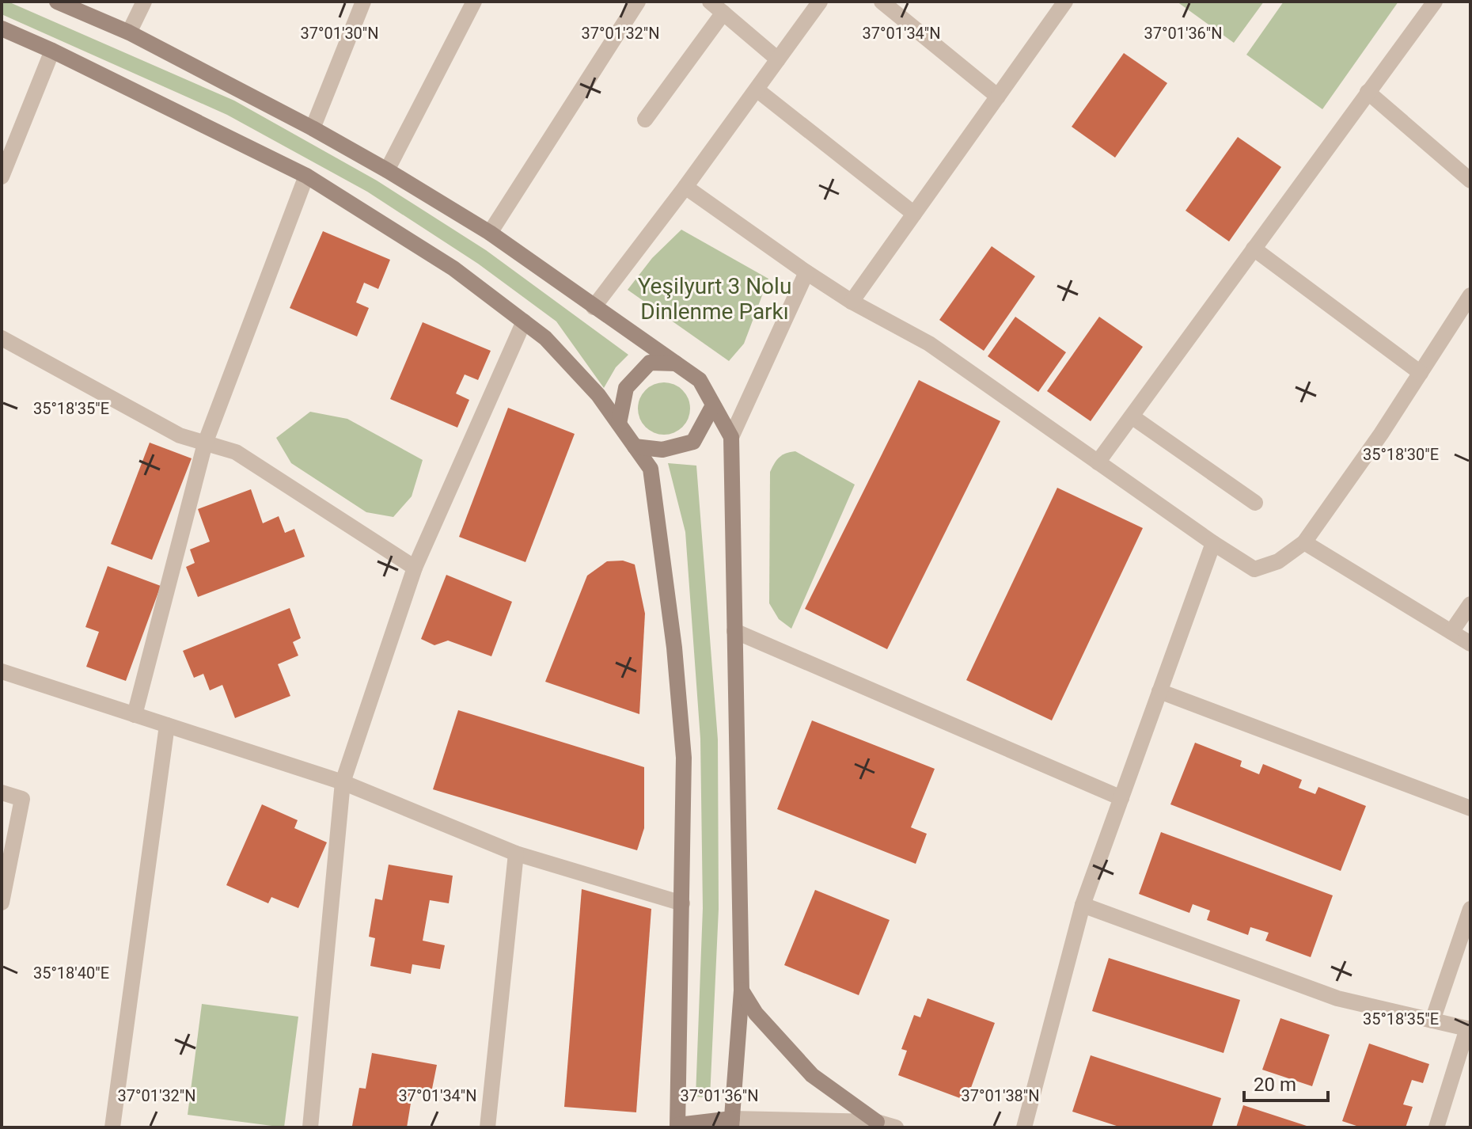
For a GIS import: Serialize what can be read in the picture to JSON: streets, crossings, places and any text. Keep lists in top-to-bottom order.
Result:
{
  "parks": ["Yeşilyurt 3 Nolu Dinlenme Parkı"],
  "scale_bar": "20 m",
  "coordinates": [
    "37°01'30\"N",
    "37°01'32\"N",
    "37°01'34\"N",
    "37°01'36\"N",
    "35°18'35\"E",
    "35°18'30\"E",
    "35°18'40\"E",
    "37°01'38\"N"
  ]
}
